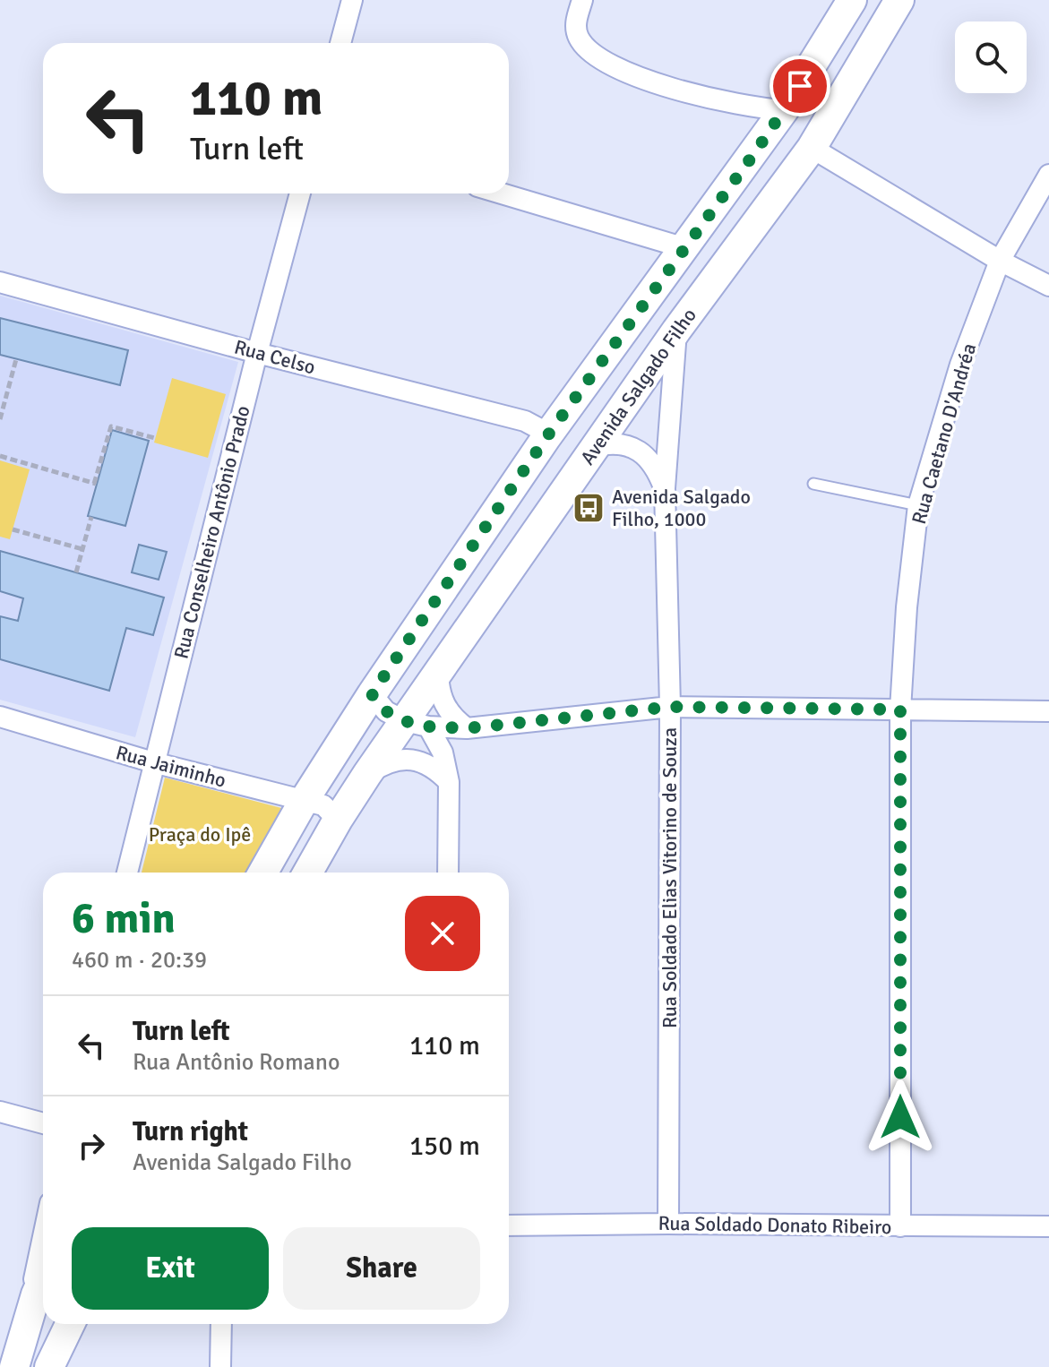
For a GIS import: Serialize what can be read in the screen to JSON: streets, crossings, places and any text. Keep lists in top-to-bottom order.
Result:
{
  "streets": {
    "main road": ["Avenida Salgado Filho"],
    "street": [
      "Rua Celso",
      "Rua Caetano D'Andréa",
      "Rua Conselheiro Antônio Prado",
      "Rua Jaiminho",
      "Rua Soldado Elias Vitorino de Souza",
      "Rua Soldado Donato Ribeiro"
    ]
  },
  "crossings": [
    ["Rua Celso", "Rua Conselheiro Antônio Prado"],
    ["Avenida Salgado Filho", "Rua Jaiminho"],
    ["Avenida Salgado Filho", "Rua Soldado Elias Vitorino de Souza"],
    ["Rua Caetano D'Andréa", "Rua Soldado Donato Ribeiro"],
    ["Rua Conselheiro Antônio Prado", "Rua Jaiminho"],
    ["Rua Soldado Elias Vitorino de Souza", "Rua Soldado Donato Ribeiro"]
  ],
  "parks": ["Praça do Ipê"],
  "places": {
    "bus stop": ["Avenida Salgado Filho, 1000"]
  },
  "page": {
    "turn": ["110 m", "Turn left"],
    "heading": ["6 min", "460 m · 20:39"],
    "list": [
      {
        "name": "Turn left",
        "note": "Rua Antônio Romano",
        "value": "110 m"
      },
      {
        "name": "Turn right",
        "note": "Avenida Salgado Filho",
        "value": "150 m"
      }
    ],
    "buttons": ["Exit", "Share"]
  }
}
